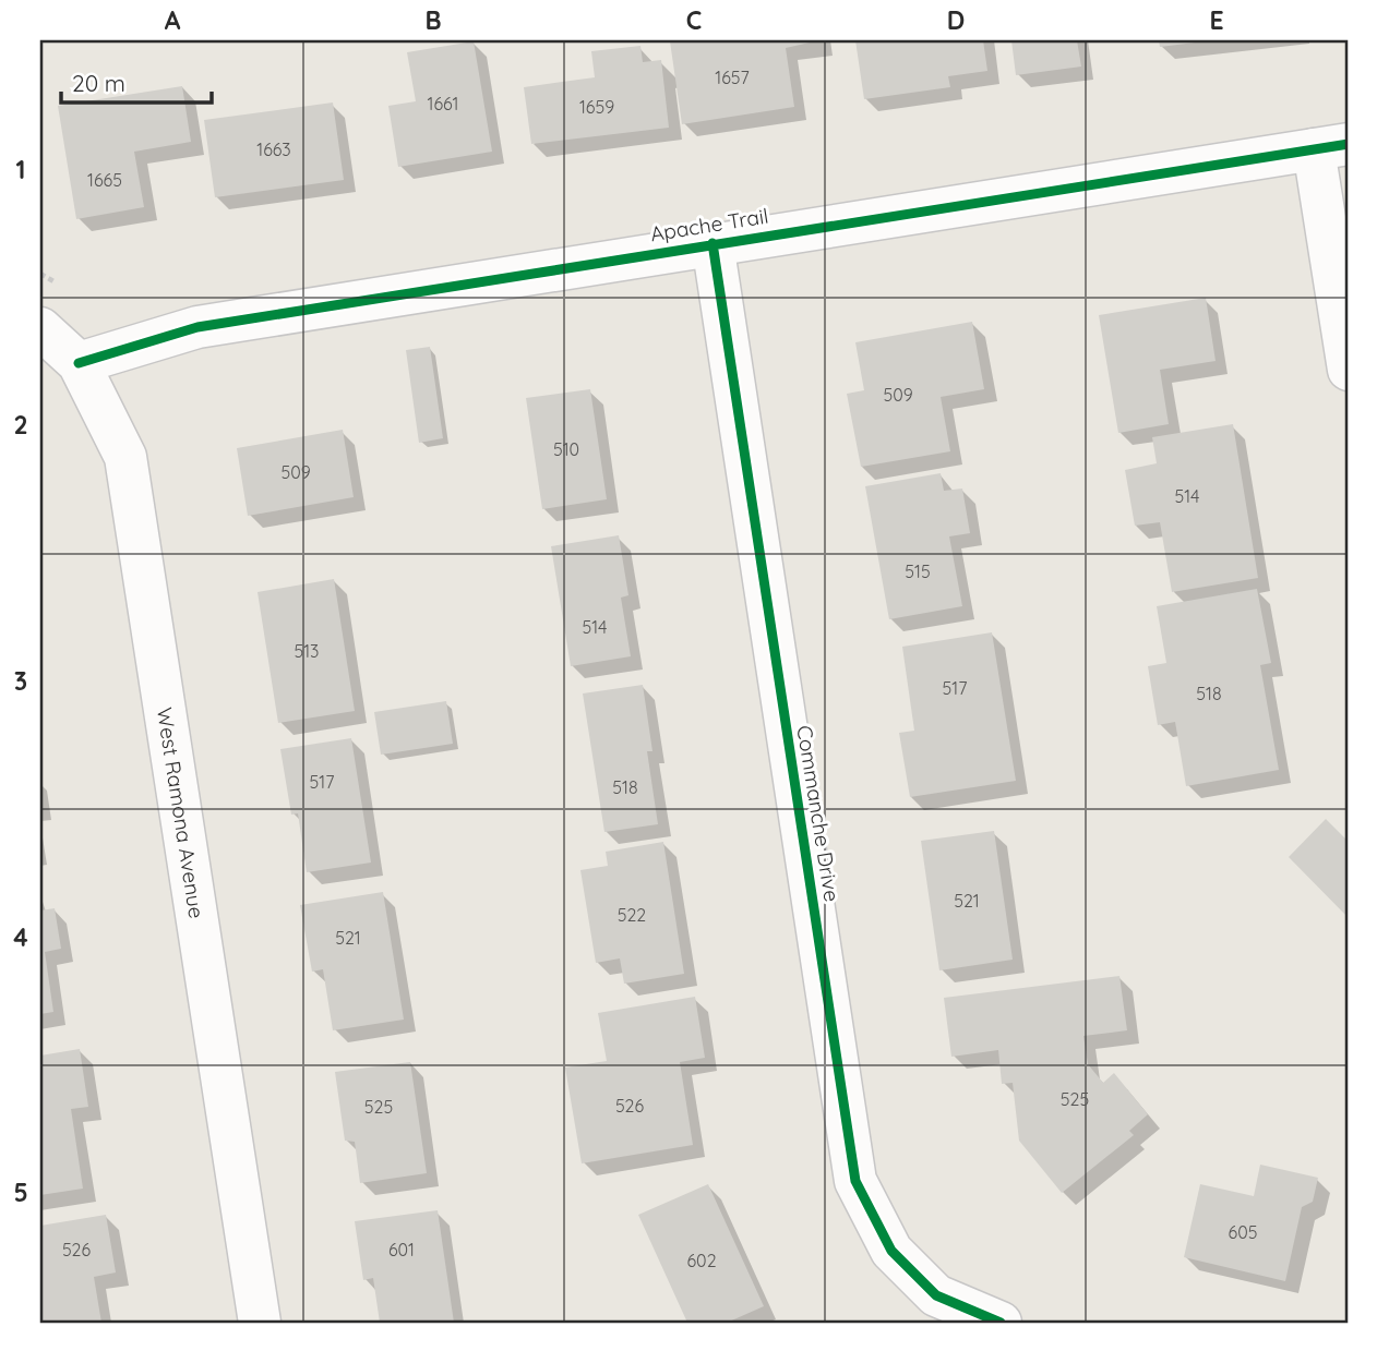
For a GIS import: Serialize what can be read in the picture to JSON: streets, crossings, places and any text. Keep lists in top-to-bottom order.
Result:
{
  "streets": {
    "street": ["Apache Trail", "West Ramona Avenue", "Commanche Drive"]
  },
  "crossings": [
    ["Apache Trail", "West Ramona Avenue"],
    ["Apache Trail", "Commanche Drive"]
  ],
  "house_numbers": [
    "1657",
    "1661",
    "1659",
    "1663",
    "1665",
    "509",
    "510",
    "509",
    "514",
    "515",
    "514",
    "513",
    "517",
    "518",
    "517",
    "518",
    "521",
    "522",
    "521",
    "525",
    "526",
    "525",
    "605",
    "526",
    "601",
    "602"
  ],
  "scale_bar": "20 m",
  "grid": {
    "columns": [
      "A",
      "B",
      "C",
      "D",
      "E"
    ],
    "rows": [
      "1",
      "2",
      "3",
      "4",
      "5"
    ]
  }
}
